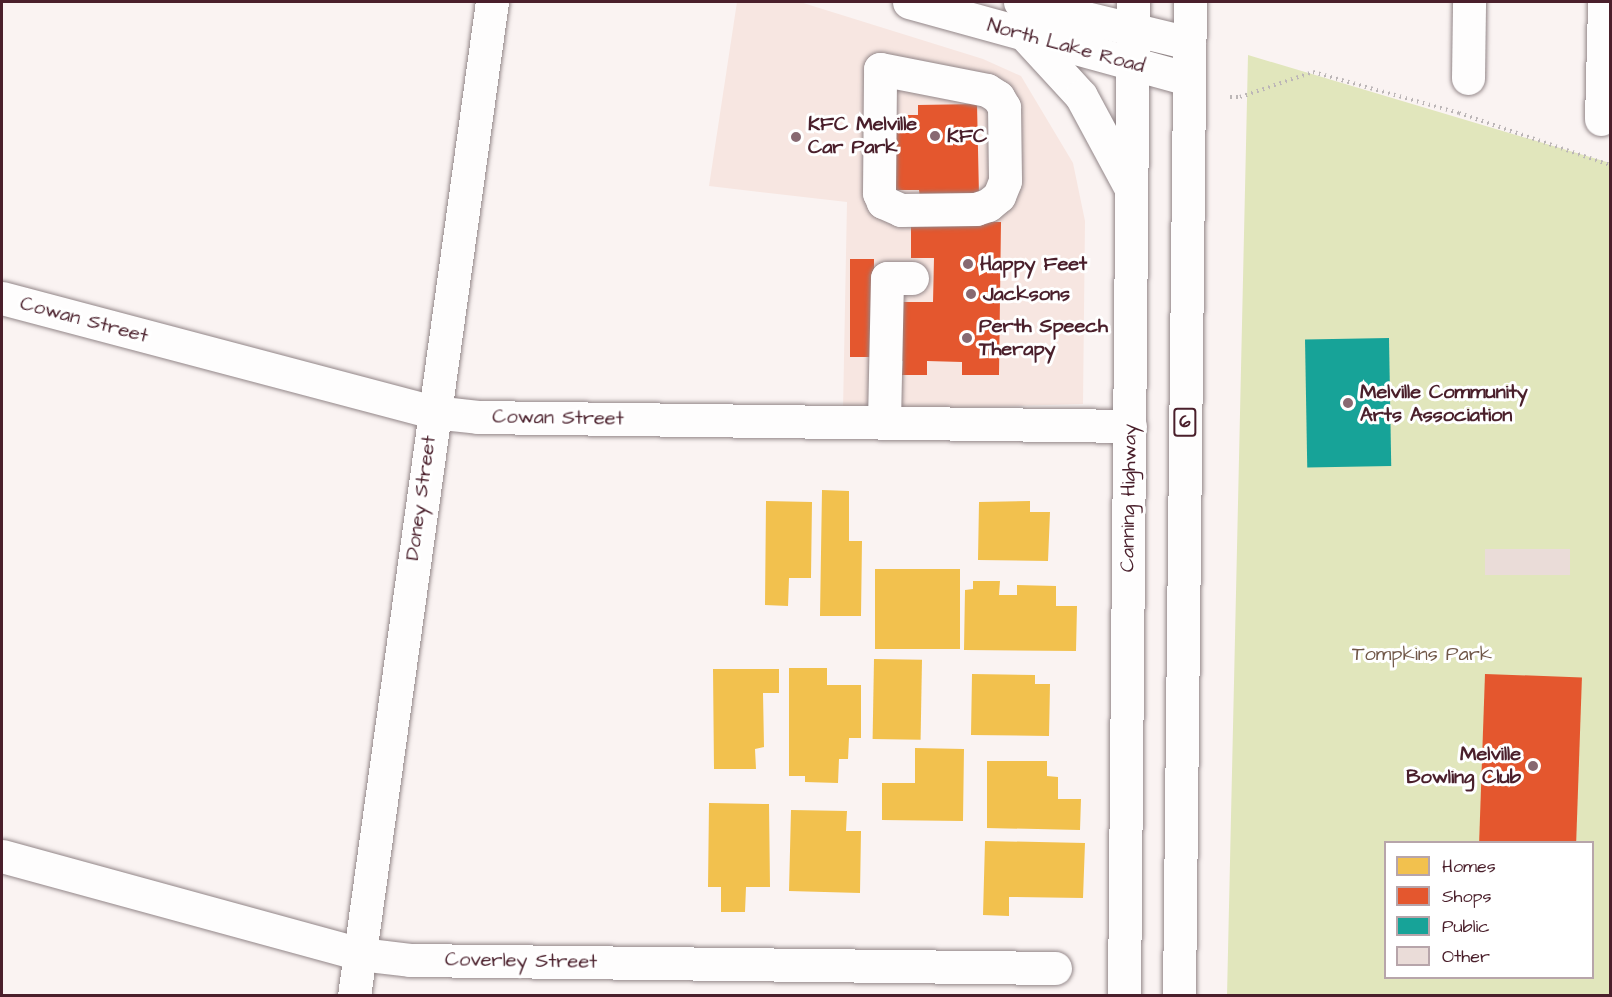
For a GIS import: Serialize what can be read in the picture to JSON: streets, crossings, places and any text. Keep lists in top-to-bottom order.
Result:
{
  "streets": {
    "main road": [
      "North Lake Road",
      "Cowan Street",
      "6",
      "Doney Street",
      "Canning Highway",
      "Coverley Street"
    ]
  },
  "crossings": [
    ["North Lake Road", "6"],
    ["North Lake Road", "Canning Highway"],
    ["Cowan Street", "Doney Street"],
    ["Cowan Street", "Canning Highway"],
    ["Doney Street", "Coverley Street"]
  ],
  "parks": ["Tompkins Park"],
  "places": [
    "KFC",
    "KFC Melville Car Park",
    "Happy Feet",
    "Jacksons",
    "Perth Speech Therapy",
    "Melville Community Arts Association",
    "Melville Bowling Club"
  ],
  "legend": [
    "Homes",
    "Shops",
    "Public",
    "Other"
  ]
}
